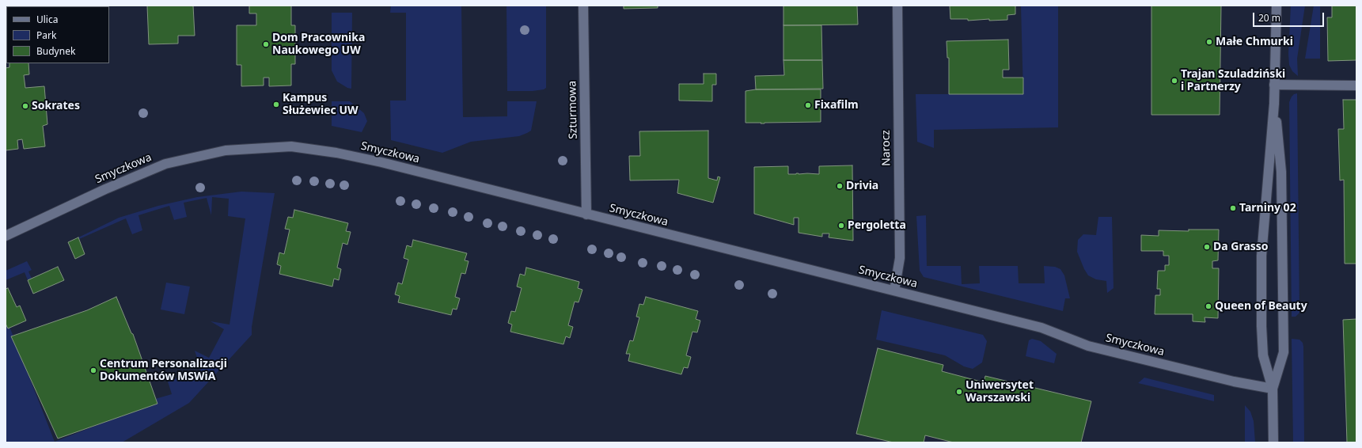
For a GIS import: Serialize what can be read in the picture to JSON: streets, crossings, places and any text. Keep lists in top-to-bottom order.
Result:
{
  "streets": {
    "street": ["Szturmowa", "Narocz", "Smyczkowa"]
  },
  "crossings": [
    ["Szturmowa", "Smyczkowa"],
    ["Narocz", "Smyczkowa"]
  ],
  "places": [
    "Małe Chmurki",
    "Dom Pracownika Naukowego UW",
    "Trajan Szuladziński i Partnerzy",
    "Kampus Służewiec UW",
    "Fixafilm",
    "Sokrates",
    "Drivia",
    "Tarniny 02",
    "Pergoletta",
    "Da Grasso",
    "Queen of Beauty",
    "Centrum Personalizacji Dokumentów MSWiA",
    "Uniwersytet Warszawski"
  ],
  "legend": ["Ulica", "Park", "Budynek"],
  "scale_bar": "20 m"
}
